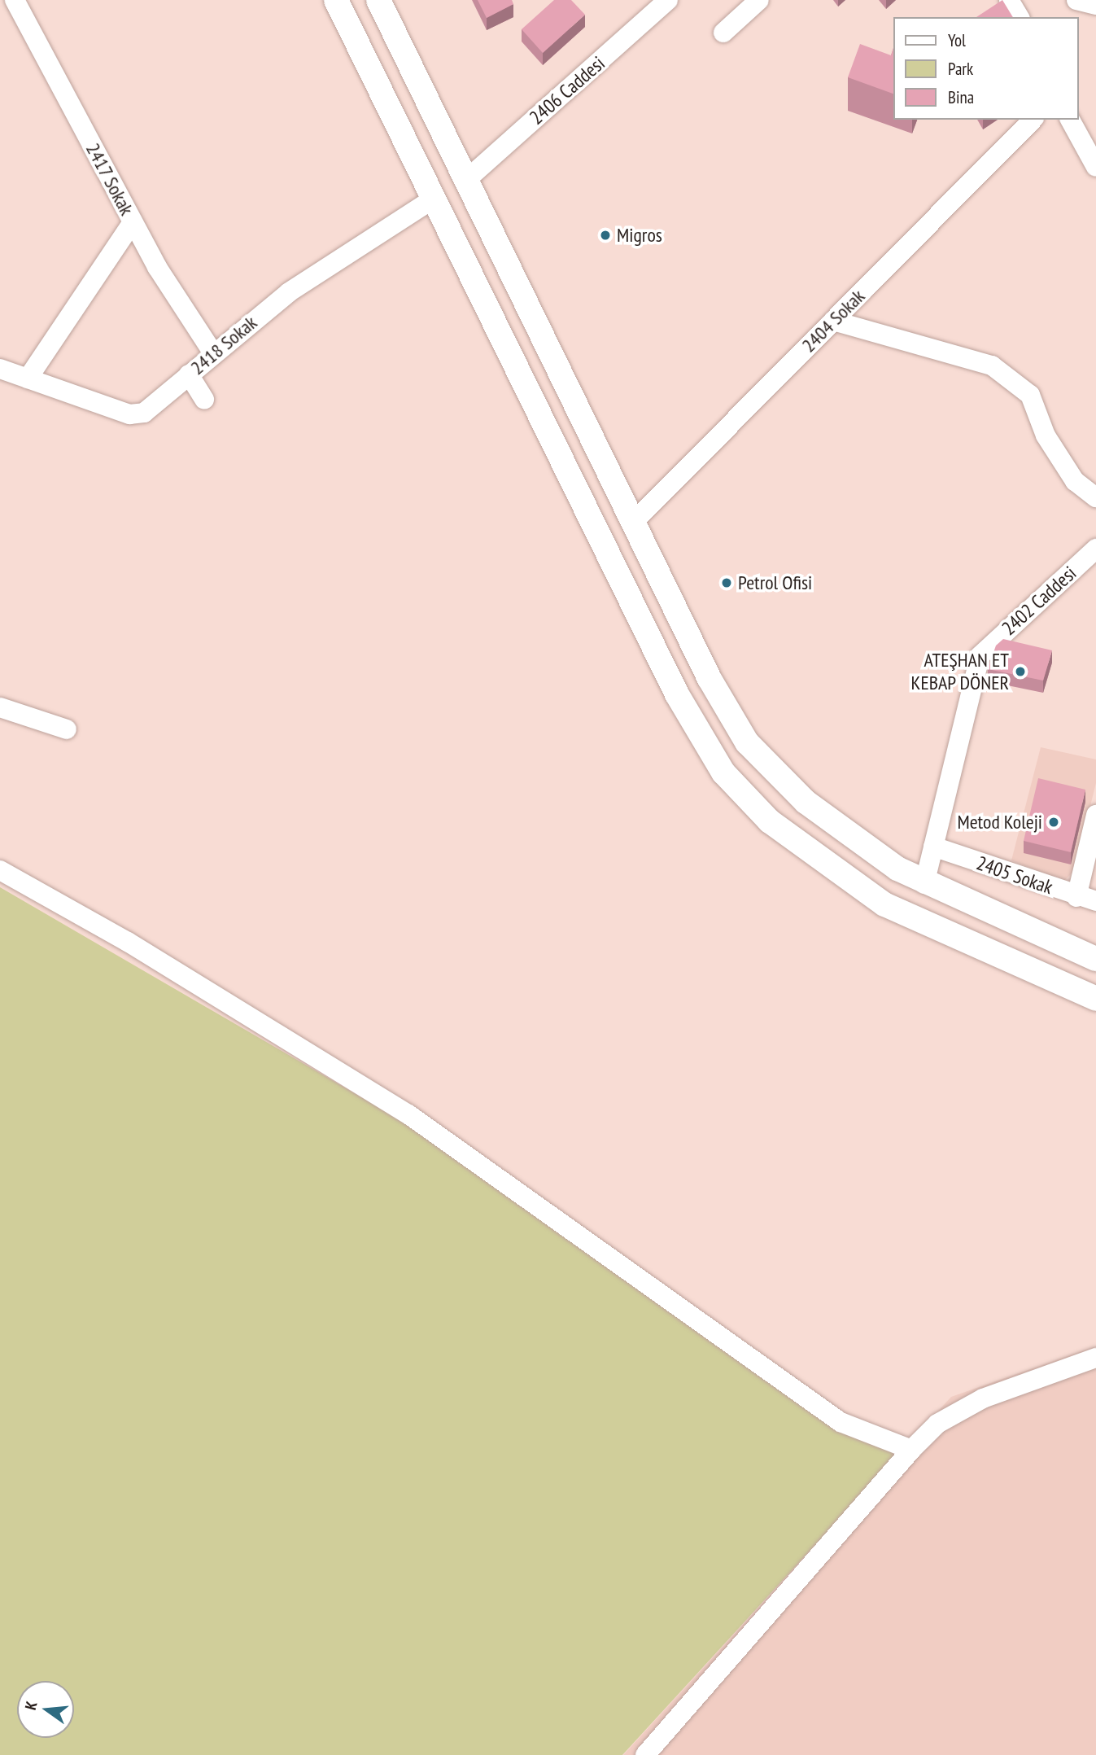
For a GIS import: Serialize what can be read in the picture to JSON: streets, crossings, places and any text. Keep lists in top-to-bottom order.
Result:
{
  "streets": {
    "street": [
      "2406 Caddesi",
      "2417 Sokak",
      "2404 Sokak",
      "2418 Sokak",
      "2402 Caddesi",
      "2405 Sokak"
    ]
  },
  "crossings": [
    ["2417 Sokak", "2418 Sokak"],
    ["2402 Caddesi", "2405 Sokak"]
  ],
  "places": [
    "Migros",
    "Petrol Ofisi",
    "ATEŞHAN ET KEBAP DÖNER",
    "Metod Koleji"
  ],
  "legend": ["Yol", "Park", "Bina"],
  "north": "left"
}
